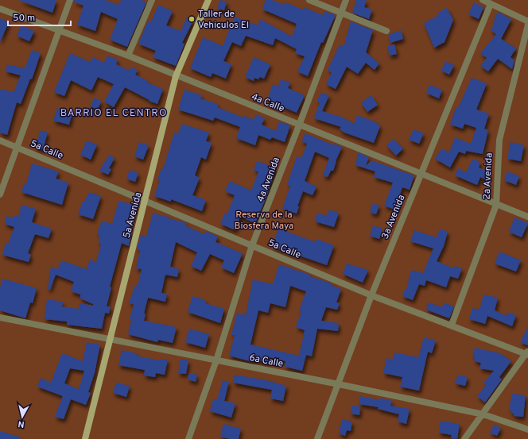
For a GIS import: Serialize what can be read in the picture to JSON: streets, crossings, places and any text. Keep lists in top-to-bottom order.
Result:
{
  "streets": {
    "street": [
      "4a Calle",
      "5a Calle",
      "2a Avenida",
      "4a Avenida",
      "5a Avenida",
      "3a Avenida",
      "6a Calle"
    ]
  },
  "crossings": [
    ["4a Calle", "2a Avenida"],
    ["4a Calle", "4a Avenida"],
    ["4a Calle", "5a Avenida"],
    ["4a Calle", "3a Avenida"],
    ["5a Calle", "2a Avenida"],
    ["5a Calle", "4a Avenida"],
    ["5a Calle", "5a Avenida"],
    ["5a Calle", "3a Avenida"],
    ["4a Avenida", "6a Calle"],
    ["5a Avenida", "6a Calle"],
    ["3a Avenida", "6a Calle"]
  ],
  "districts": ["BARRIO EL CENTRO"],
  "parks": ["Reserva de la Biosfera Maya"],
  "places": ["Taller de Vehiculos El"],
  "scale_bar": "50 m",
  "north": "bottom"
}
